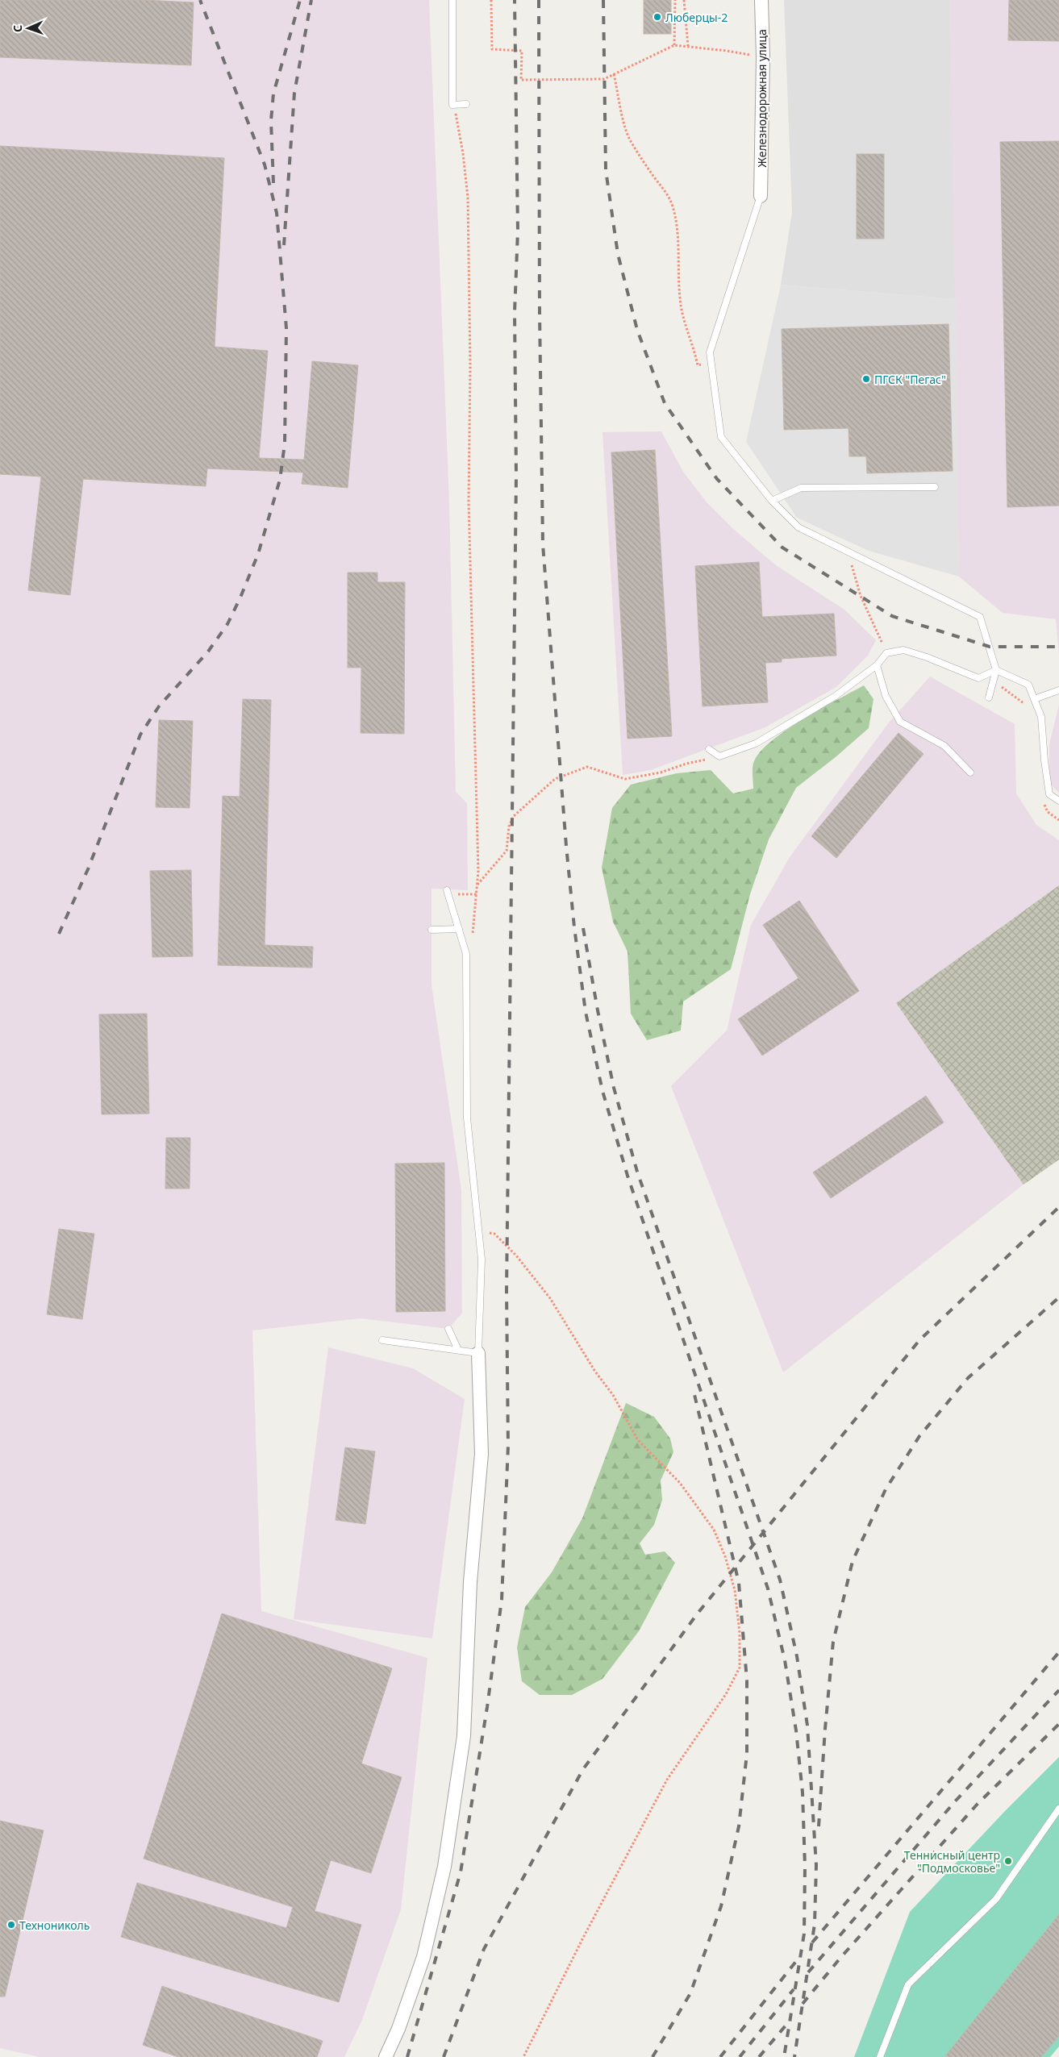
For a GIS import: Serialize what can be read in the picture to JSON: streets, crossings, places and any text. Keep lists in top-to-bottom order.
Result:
{
  "streets": {
    "street": ["Железнодорожная улица"]
  },
  "places": [
    "Люберцы-2",
    "ПГСК \"Пегас\"",
    "Теннисный центр \"Подмосковье\"",
    "Технониколь"
  ],
  "north": "left"
}
